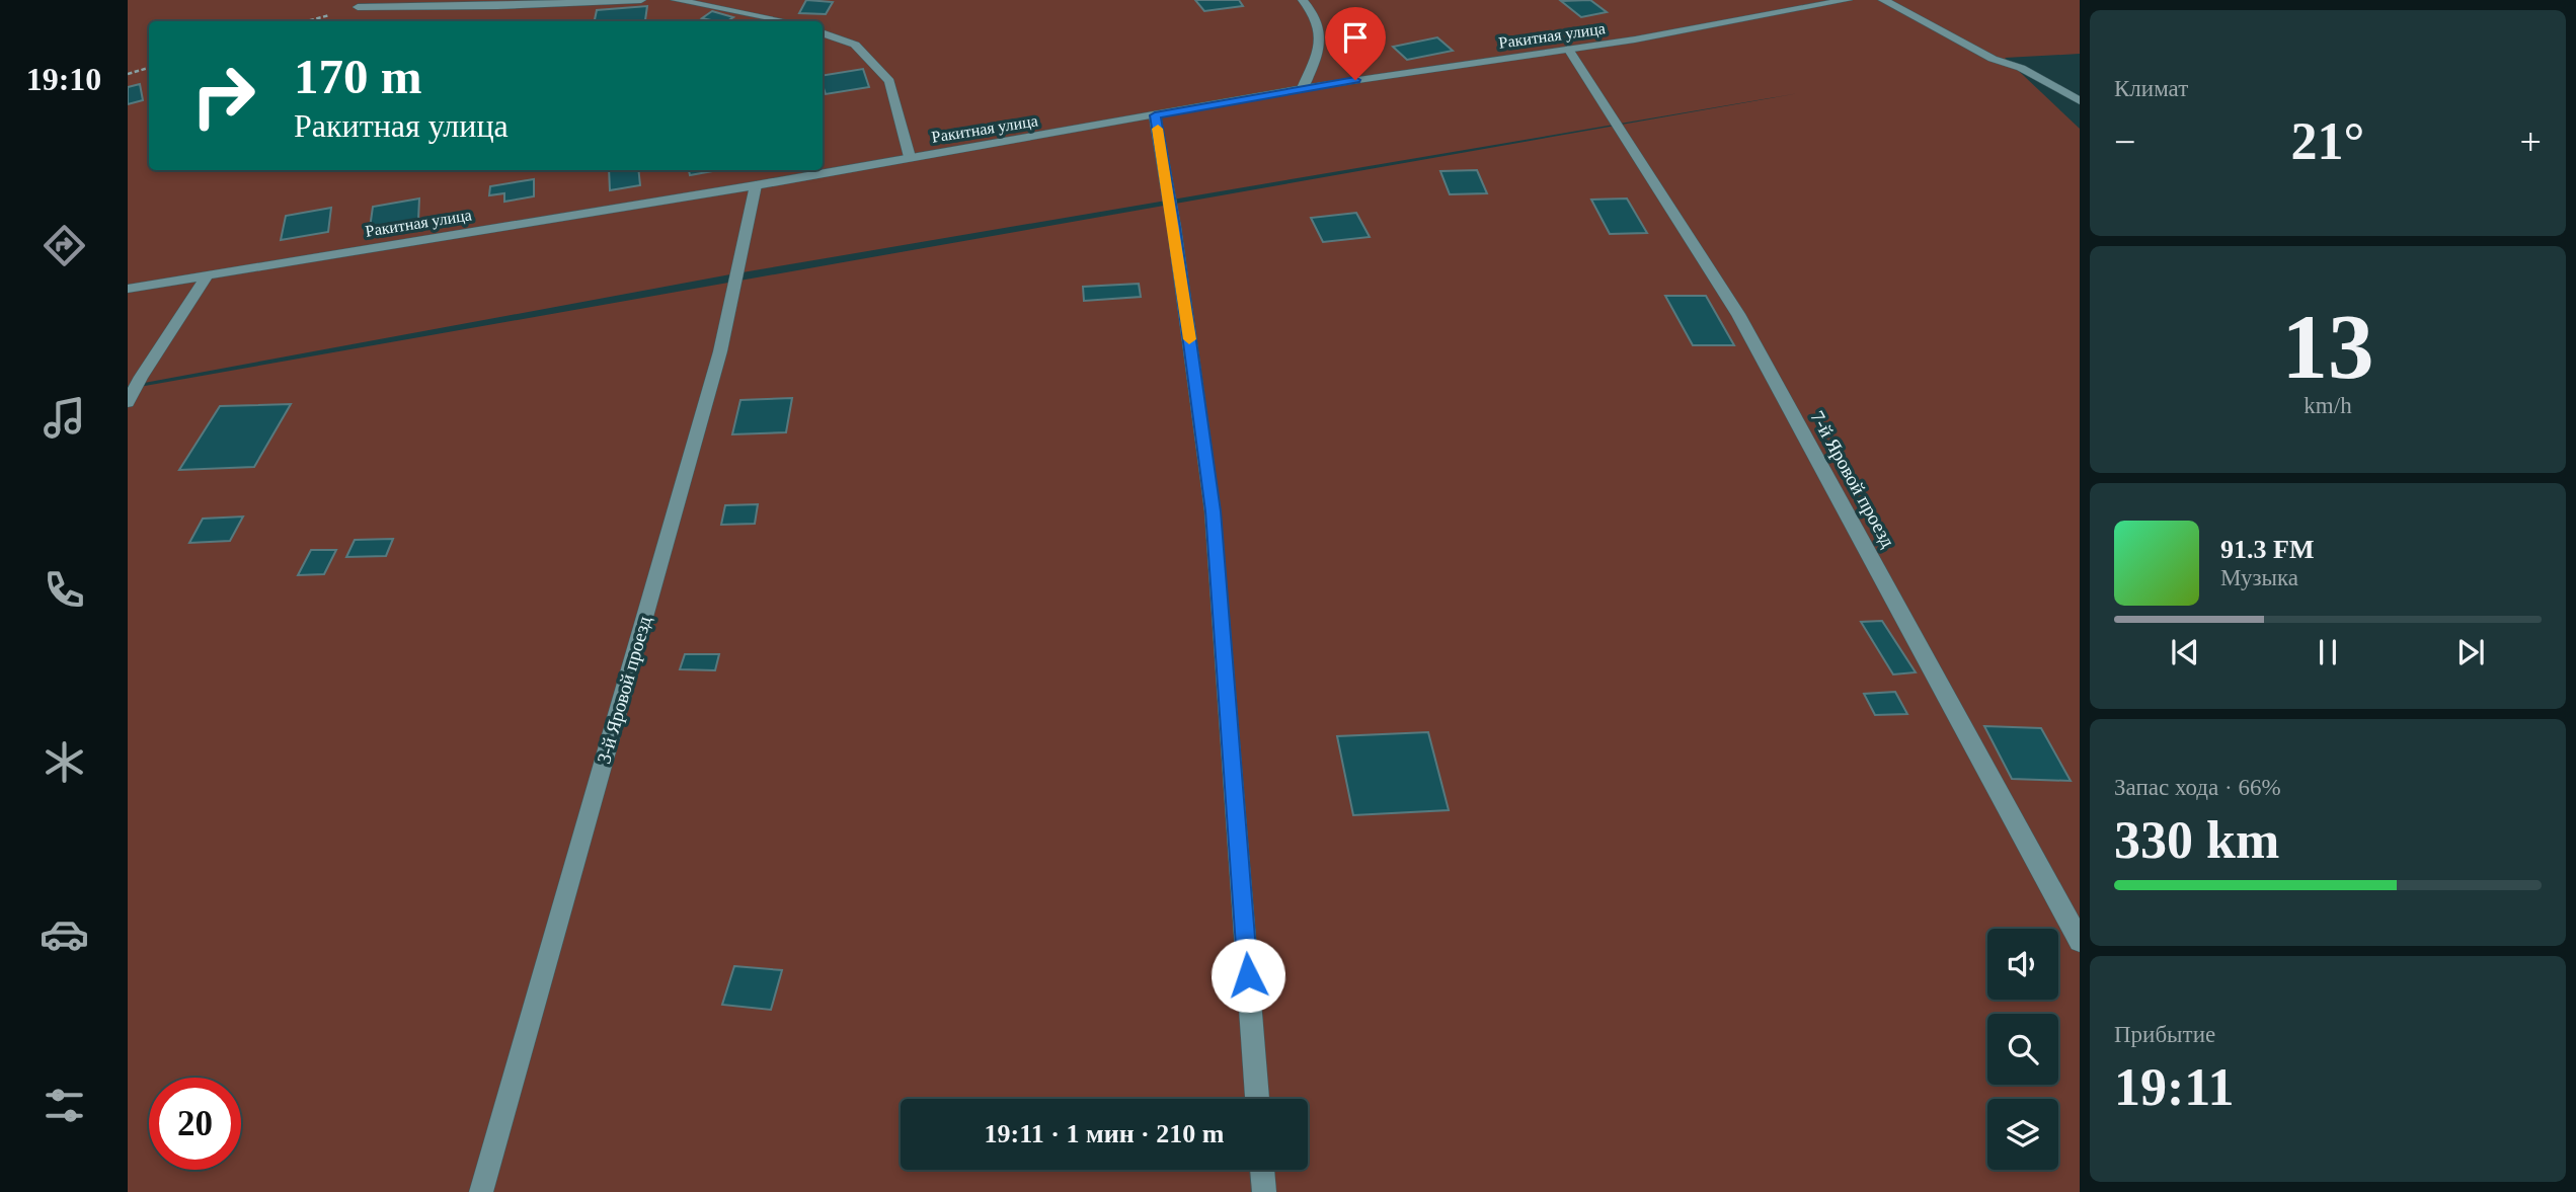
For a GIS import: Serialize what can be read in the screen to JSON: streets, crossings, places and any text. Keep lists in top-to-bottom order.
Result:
{
  "streets": {
    "street": ["Ракитная улица", "7-й Яровой проезд", "3-й Яровой проезд"]
  },
  "crossings": [
    ["Ракитная улица", "7-й Яровой проезд"],
    ["Ракитная улица", "3-й Яровой проезд"]
  ],
  "page": {
    "tabs": "19:10",
    "tile": [
      "Климат",
      ["13", "km/h"],
      ["Запас хода · 66%", "330 km"],
      ["Прибытие", "19:11"]
    ],
    "turn": ["170 m", "Ракитная улица"],
    "heat": ["−", "21°", "+"],
    "song": ["91.3 FM", "Музыка"],
    "limit": "20",
    "trip": "19:11 · 1 мин · 210 m"
  }
}
